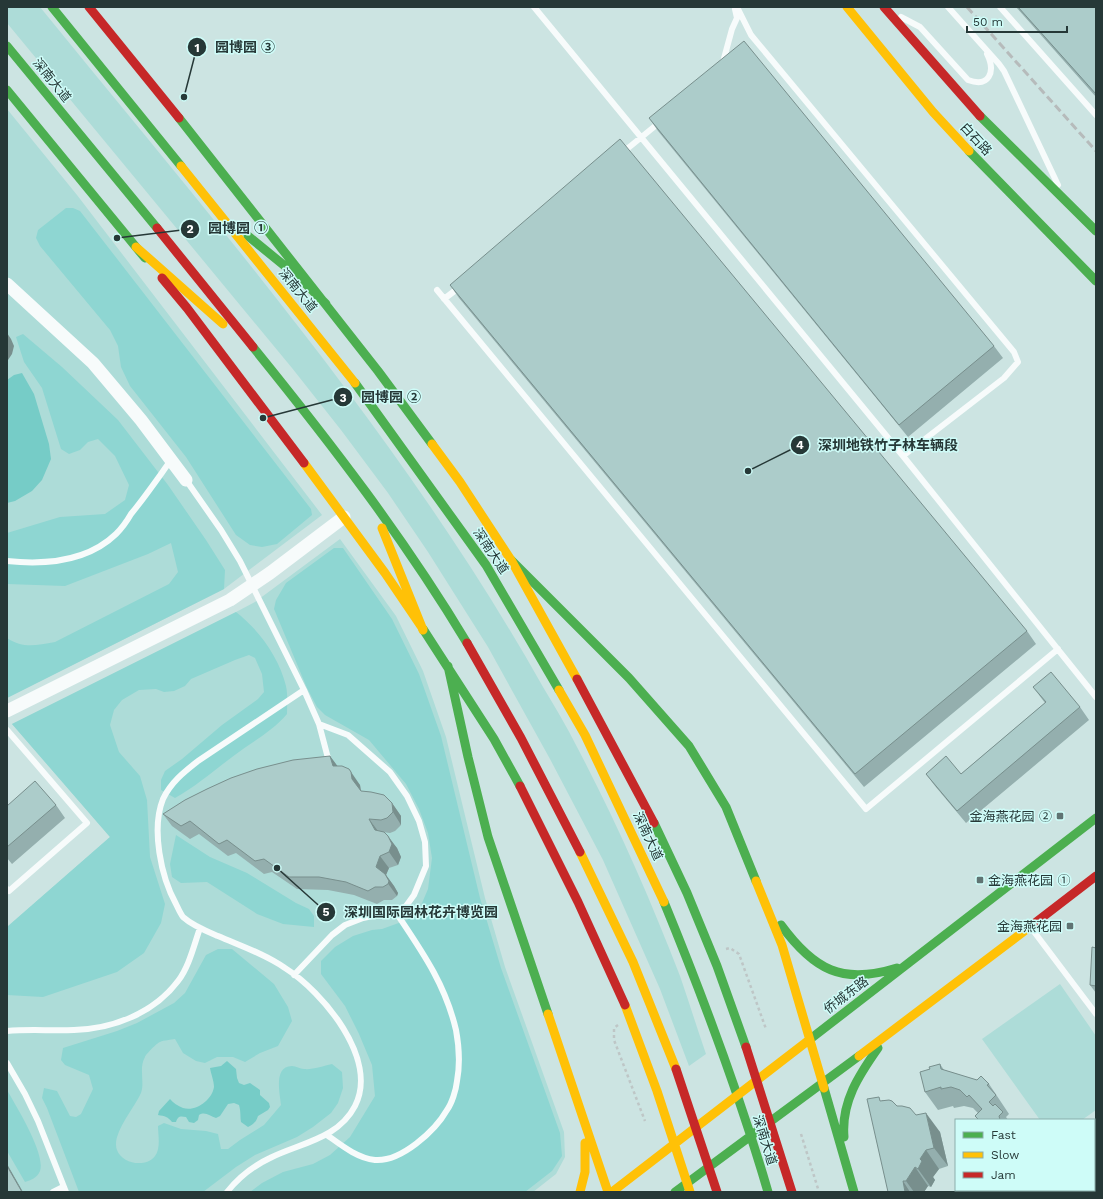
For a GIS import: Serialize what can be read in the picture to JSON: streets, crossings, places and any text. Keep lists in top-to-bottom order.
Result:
{
  "streets": {
    "main road": ["深南大道", "白石路", "侨城东路"]
  },
  "places": {
    "other": [
      "园博园 ③",
      "园博园 ①",
      "园博园 ②",
      "深圳地铁竹子林车辆段",
      "深圳国际园林花卉博览园"
    ],
    "transit": ["金海燕花园 ②", "金海燕花园 ①", "金海燕花园"]
  },
  "legend": ["Fast", "Slow", "Jam"],
  "scale_bar": "50 m"
}
